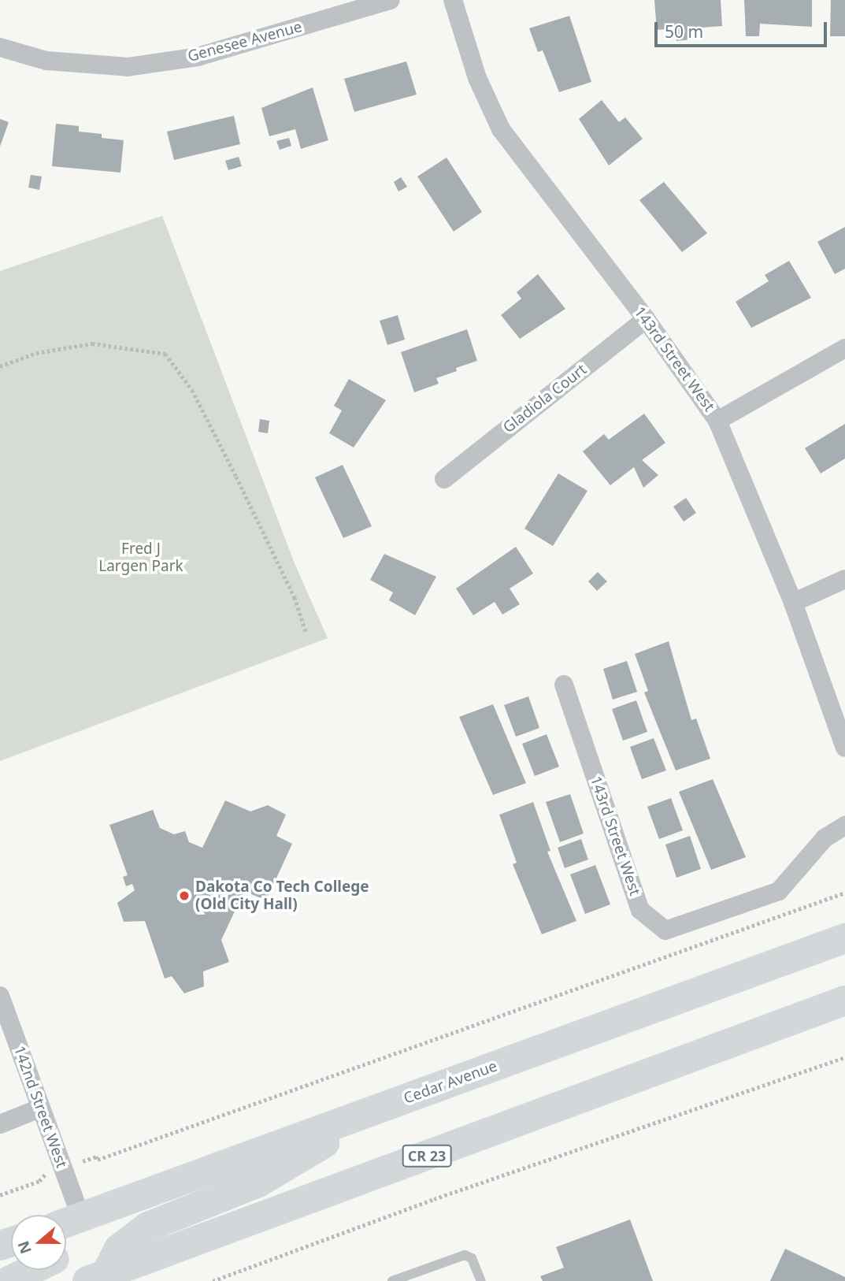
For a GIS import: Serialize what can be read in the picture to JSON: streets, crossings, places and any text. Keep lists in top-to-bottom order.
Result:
{
  "streets": {
    "highway": ["Cedar Avenue", "CR 23"],
    "street": [
      "Genesee Avenue",
      "143rd Street West",
      "Gladiola Court",
      "142nd Street West"
    ]
  },
  "crossings": [
    ["143rd Street West", "Gladiola Court"],
    ["Cedar Avenue", "142nd Street West"]
  ],
  "parks": ["Fred J Largen Park"],
  "places": ["Dakota Co Tech College (Old City Hall)"],
  "scale_bar": "50 m",
  "north": "left"
}
